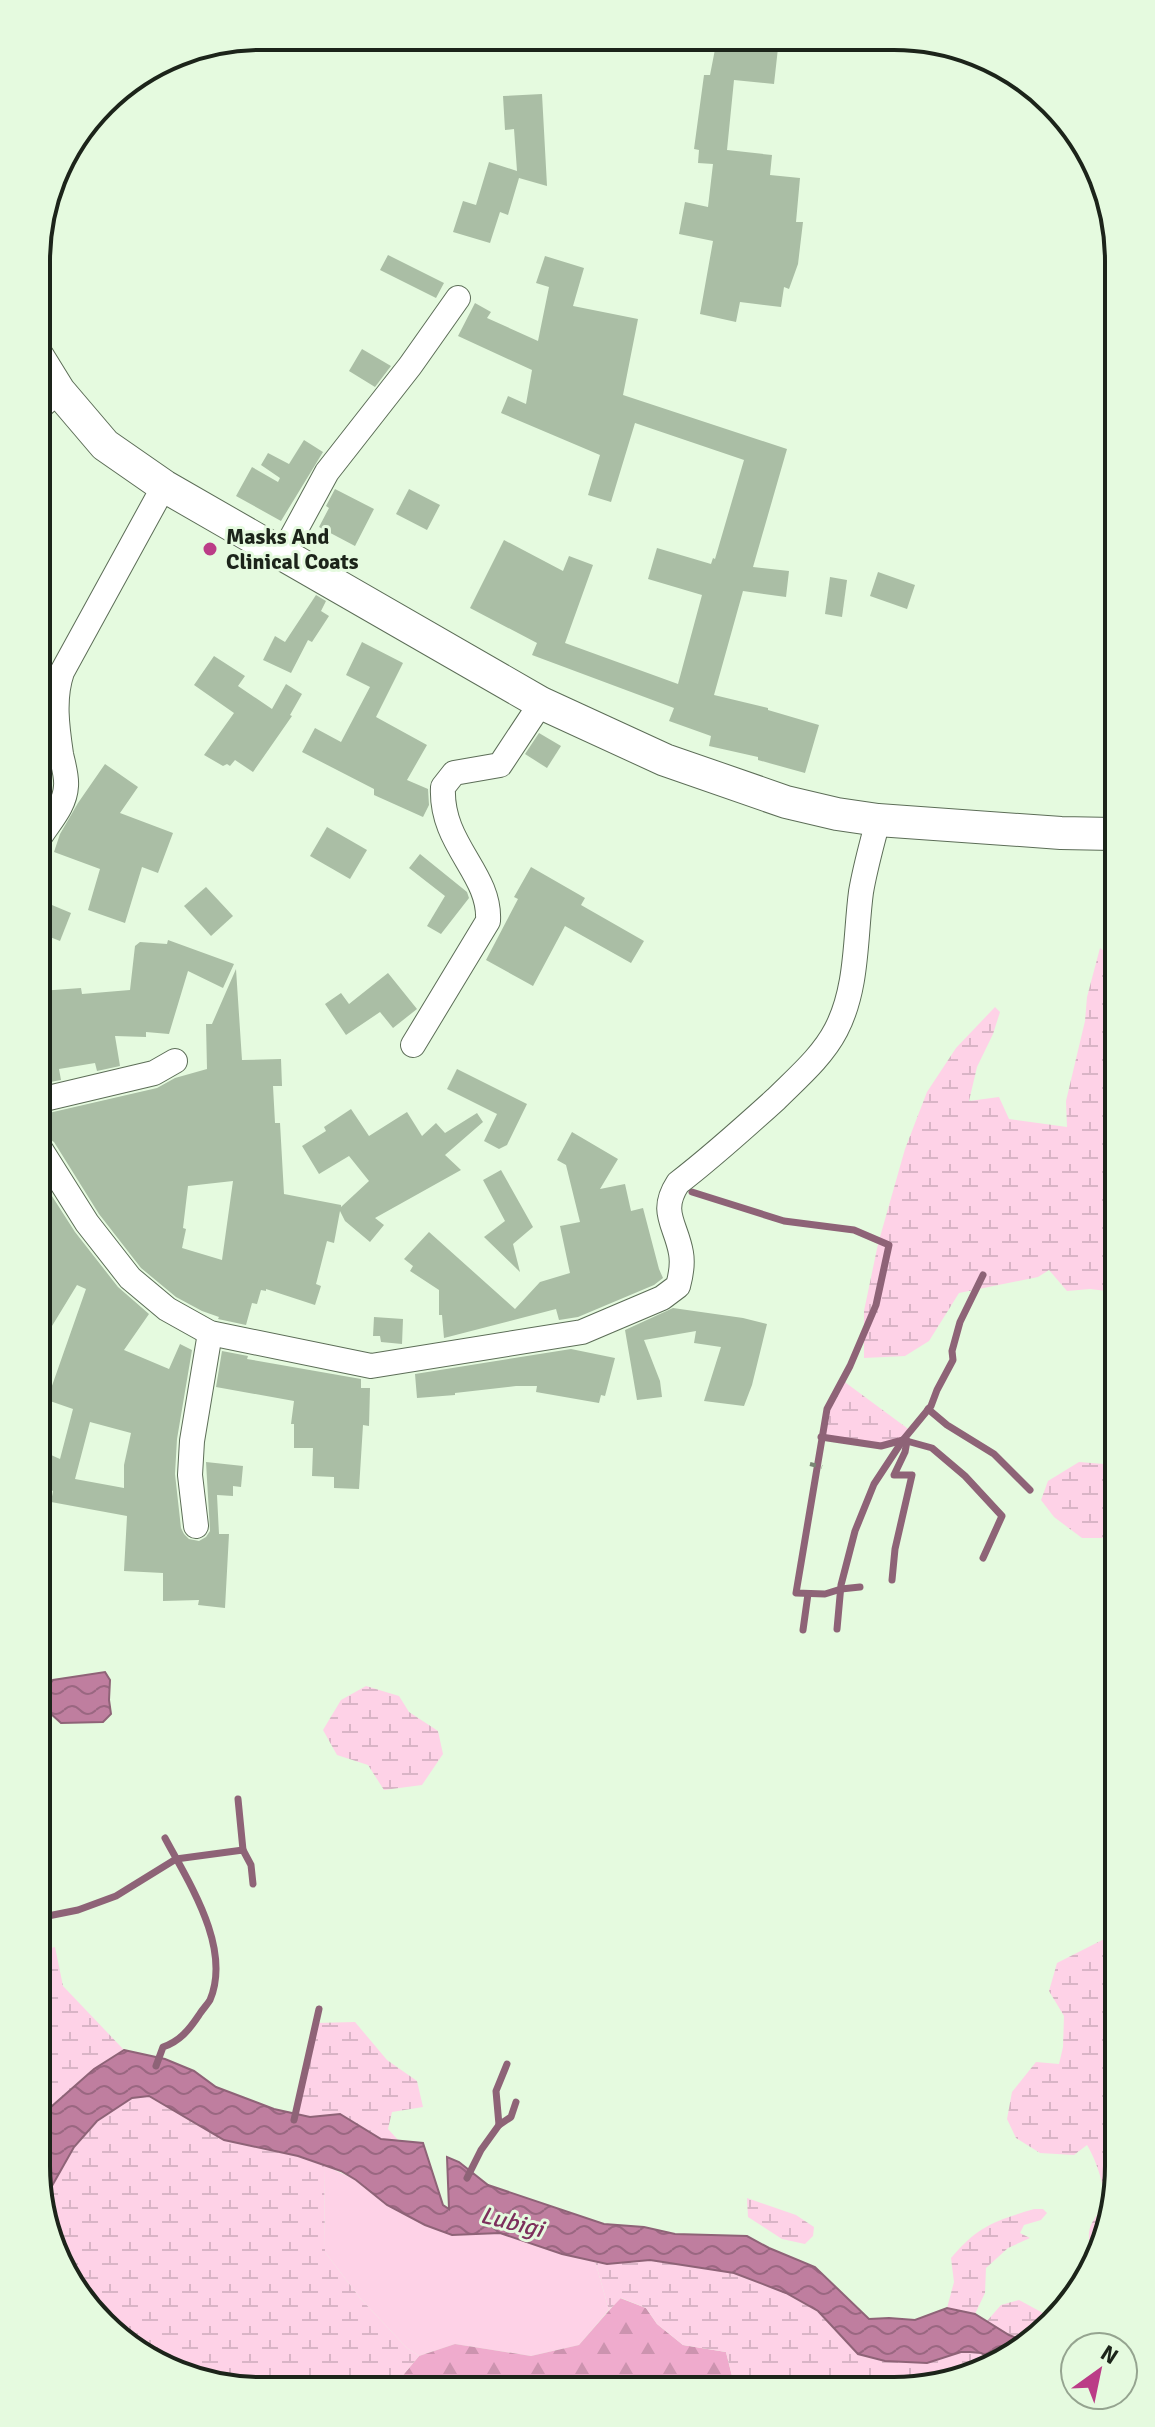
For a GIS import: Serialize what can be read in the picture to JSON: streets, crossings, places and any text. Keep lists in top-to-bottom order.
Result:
{
  "water": ["Lubigi"],
  "places": ["Masks And Clinical Coats"],
  "north": "top right"
}
